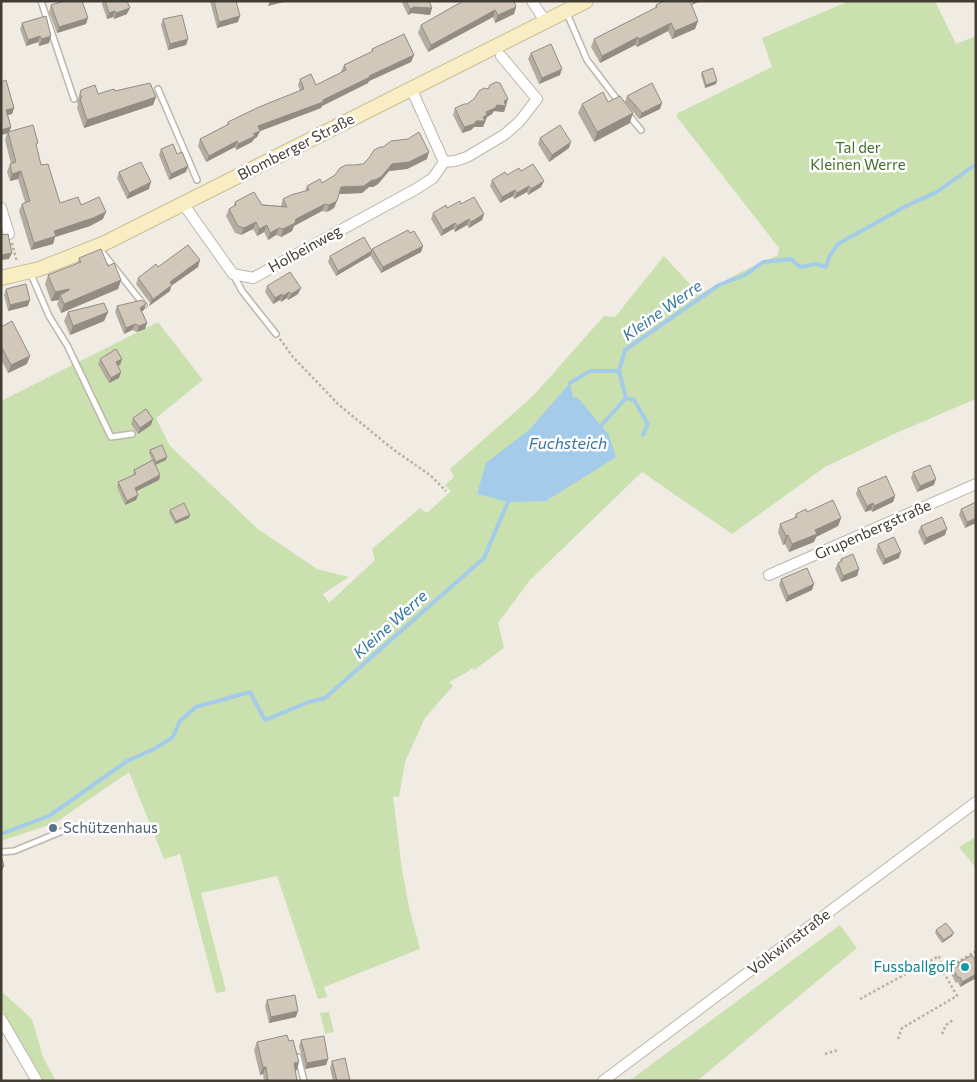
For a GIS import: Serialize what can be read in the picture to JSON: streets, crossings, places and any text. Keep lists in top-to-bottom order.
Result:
{
  "streets": {
    "street": [
      "Blomberger Straße",
      "Holbeinweg",
      "Grupenbergstraße",
      "Volkwinstraße"
    ]
  },
  "water": ["Kleine Werre", "Fuchsteich"],
  "parks": ["Tal der Kleinen Werre"],
  "places": ["Schützenhaus", "Fussballgolf"]
}
